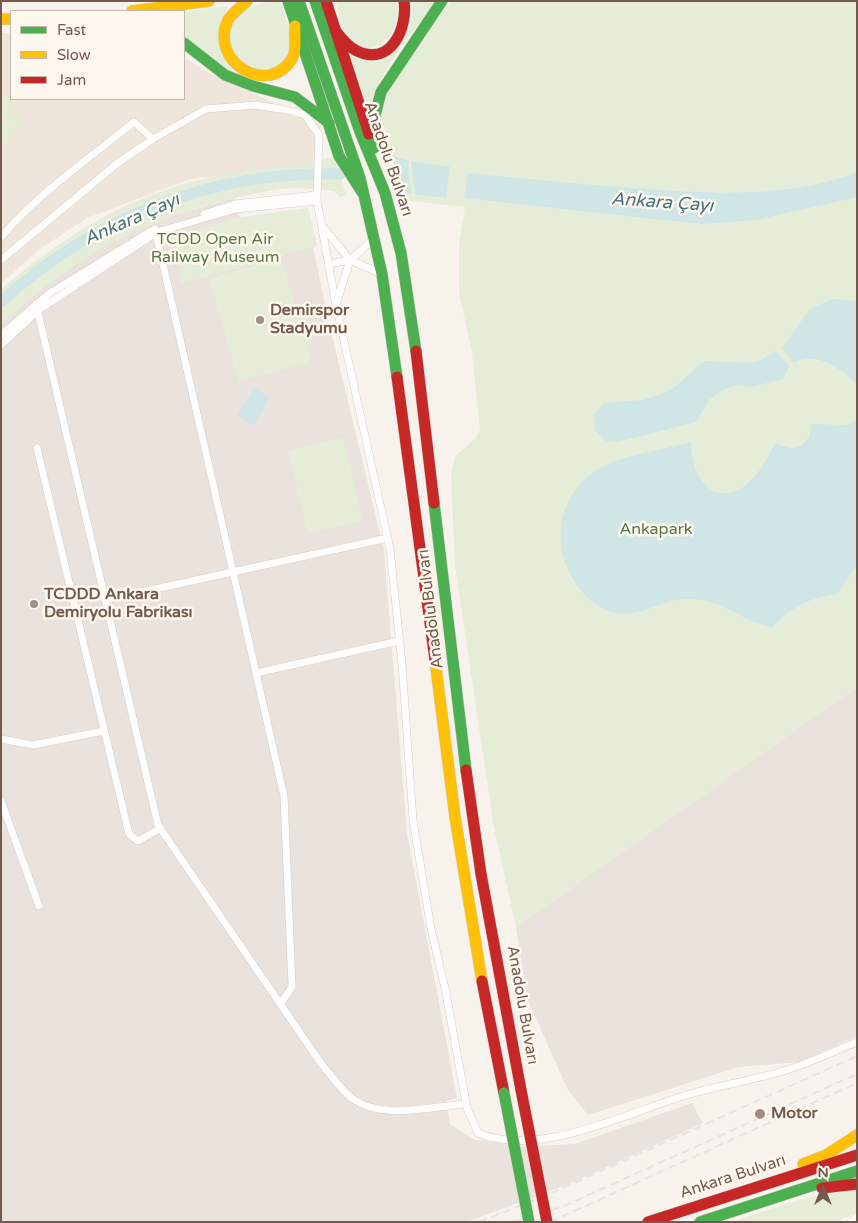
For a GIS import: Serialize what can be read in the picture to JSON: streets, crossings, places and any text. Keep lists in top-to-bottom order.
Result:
{
  "streets": {
    "main road": ["Anadolu Bulvarı", "Ankara Bulvarı"]
  },
  "water": ["Ankara Çayı"],
  "parks": ["TCDD Open Air Railway Museum", "Ankapark"],
  "places": ["Demirspor Stadyumu", "TCDDD Ankara Demiryolu Fabrikası", "Motor"],
  "legend": ["Fast", "Slow", "Jam"],
  "north": "top"
}
